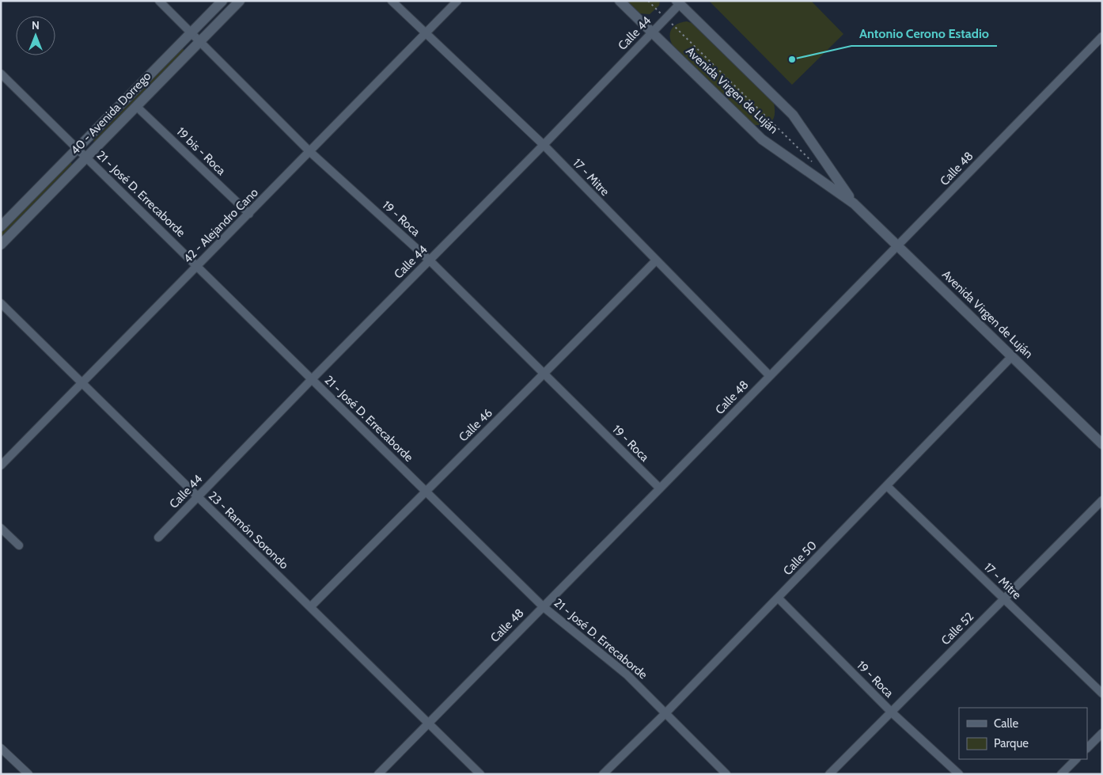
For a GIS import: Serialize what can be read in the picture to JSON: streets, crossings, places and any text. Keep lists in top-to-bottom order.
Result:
{
  "streets": {
    "street": [
      "Calle 44",
      "Avenida Virgen de Luján",
      "40 - Avenida Dorrego",
      "19 bis - Roca",
      "Calle 48",
      "17 - Mitre",
      "21 - José D. Errecaborde",
      "19 - Roca",
      "42 - Alejandro Cano",
      "Calle 46",
      "23 - Ramón Sorondo",
      "Calle 50",
      "Calle 52"
    ]
  },
  "crossings": [
    ["Calle 44", "Avenida Virgen de Luján"],
    ["Calle 44", "17 - Mitre"],
    ["Calle 44", "21 - José D. Errecaborde"],
    ["Calle 44", "19 - Roca"],
    ["Calle 44", "23 - Ramón Sorondo"],
    ["Avenida Virgen de Luján", "Calle 48"],
    ["Avenida Virgen de Luján", "Calle 50"],
    ["40 - Avenida Dorrego", "19 bis - Roca"],
    ["40 - Avenida Dorrego", "21 - José D. Errecaborde"],
    ["40 - Avenida Dorrego", "19 - Roca"],
    ["19 bis - Roca", "42 - Alejandro Cano"],
    ["Calle 48", "17 - Mitre"],
    ["Calle 48", "21 - José D. Errecaborde"],
    ["Calle 48", "19 - Roca"],
    ["Calle 48", "23 - Ramón Sorondo"],
    ["17 - Mitre", "42 - Alejandro Cano"],
    ["17 - Mitre", "Calle 46"],
    ["17 - Mitre", "Calle 50"],
    ["17 - Mitre", "Calle 52"],
    ["21 - José D. Errecaborde", "42 - Alejandro Cano"],
    ["21 - José D. Errecaborde", "Calle 46"],
    ["21 - José D. Errecaborde", "Calle 50"],
    ["19 - Roca", "42 - Alejandro Cano"],
    ["19 - Roca", "Calle 46"],
    ["19 - Roca", "Calle 50"],
    ["19 - Roca", "Calle 52"],
    ["42 - Alejandro Cano", "23 - Ramón Sorondo"],
    ["Calle 46", "23 - Ramón Sorondo"]
  ],
  "places": ["Antonio Cerono Estadio"],
  "legend": ["Calle", "Parque"],
  "north": "top"
}
